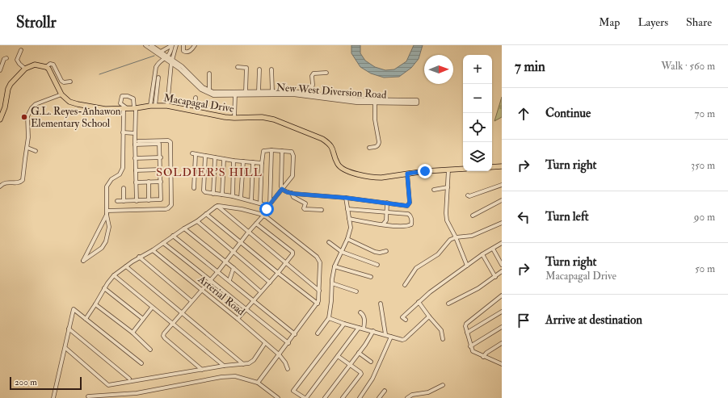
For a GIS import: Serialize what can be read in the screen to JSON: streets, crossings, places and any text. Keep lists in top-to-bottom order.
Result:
{
  "streets": {
    "main road": ["Macapagal Drive"],
    "street": ["New West Diversion Road", "Arterial Road"]
  },
  "districts": ["SOLDIER'S HILL"],
  "places": ["G.L. Reyes-Anhawon Elementary School"],
  "scale_bar": "200 m",
  "north": "right",
  "page": {
    "header": "Strollr",
    "nav": ["Map", "Layers", "Share"],
    "heading": ["7 min", "Walk · 560 m"],
    "map_buttons": ["+", "−"],
    "list": [
      ["Continue", "70 m"],
      ["Turn right", "350 m"],
      ["Turn left", "90 m"],
      ["Turn right", "Macapagal Drive", "50 m"],
      "Arrive at destination"
    ],
    "scale": "200 m"
  }
}
